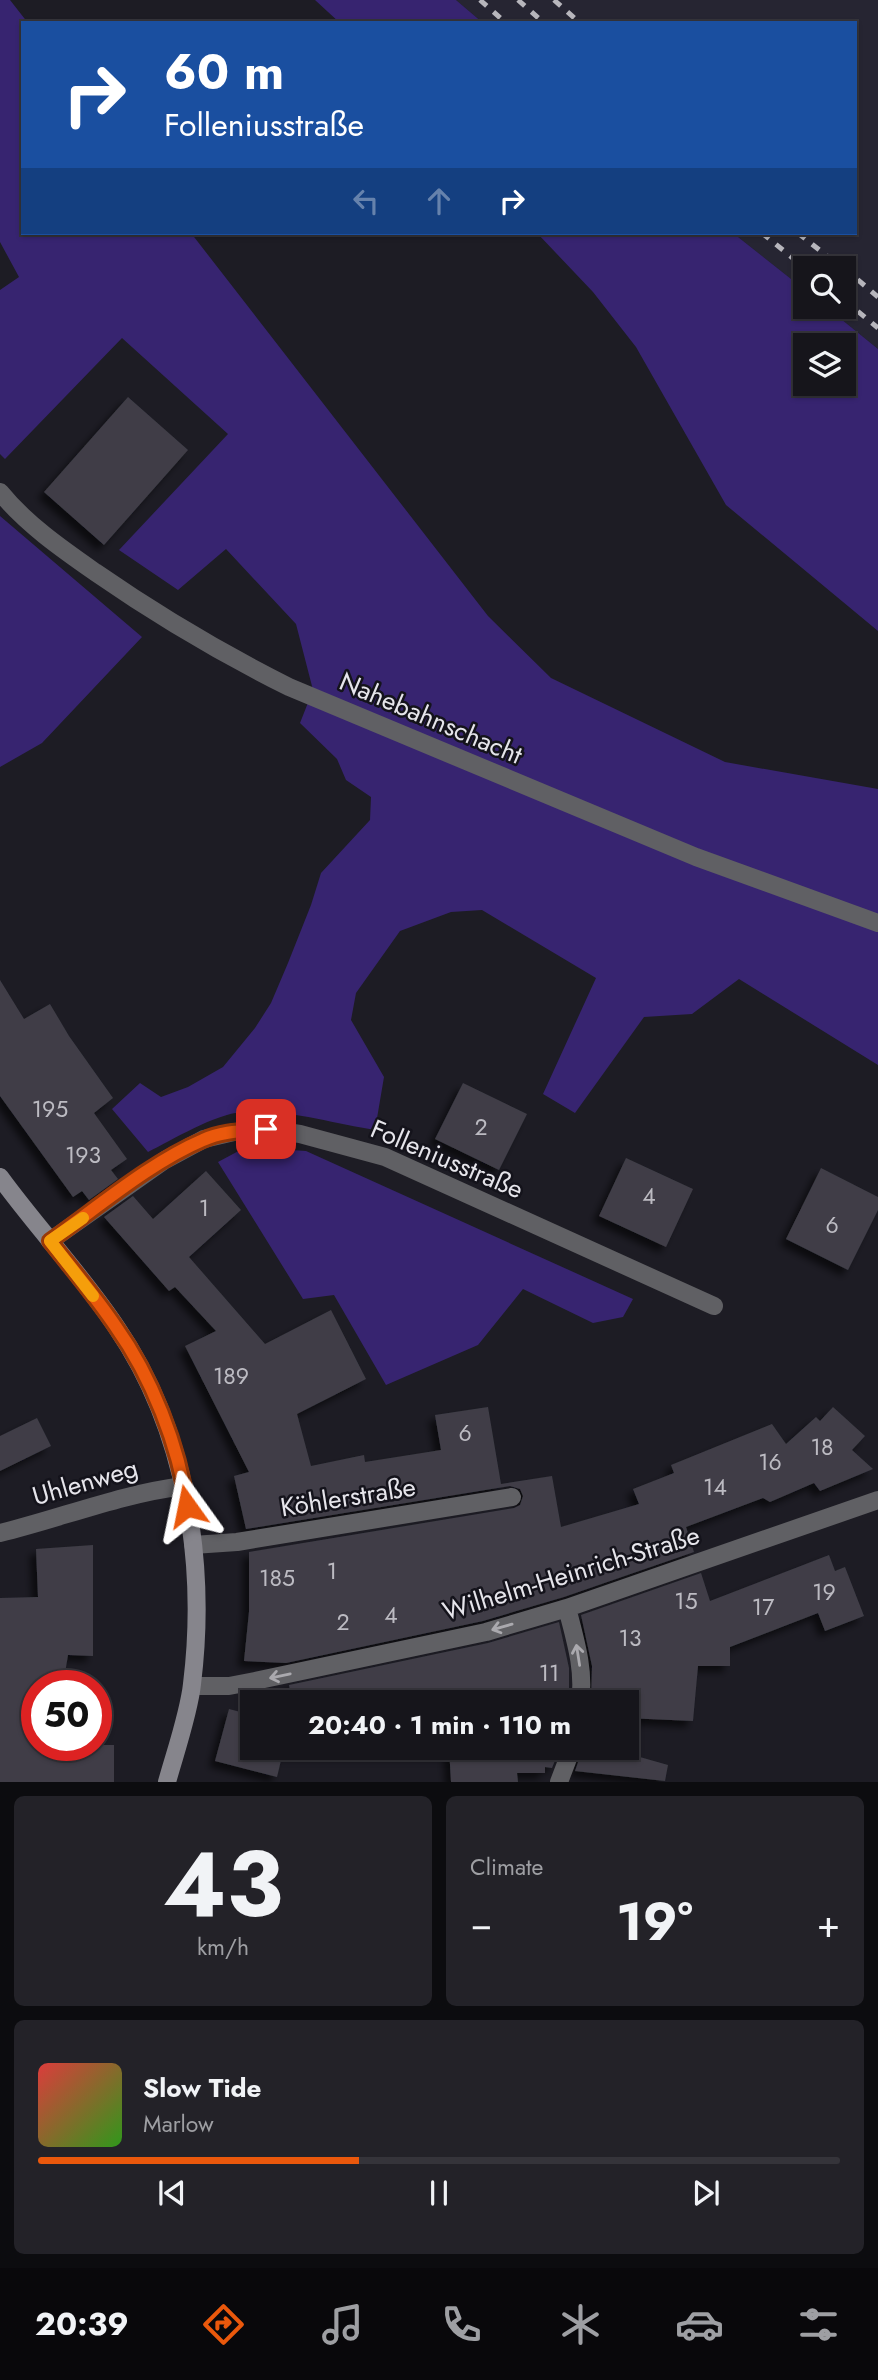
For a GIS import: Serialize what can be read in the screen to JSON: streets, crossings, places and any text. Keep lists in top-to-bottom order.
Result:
{
  "streets": {
    "street": [
      "Nahebahnschacht",
      "Folleniusstraße",
      "Uhlenweg",
      "Köhlerstraße",
      "Wilhelm-Heinrich-Straße"
    ]
  },
  "one_way": ["Wilhelm-Heinrich-Straße"],
  "house_numbers": [
    "195",
    "2",
    "193",
    "4",
    "1",
    "6",
    "189",
    "6",
    "18",
    "16",
    "14",
    "1",
    "185",
    "19",
    "15",
    "17",
    "4",
    "2",
    "13",
    "11"
  ],
  "page": {
    "turn": ["60 m", "Folleniusstraße"],
    "limit": "50",
    "trip": "20:40 · 1 min · 110 m",
    "tile": [
      ["43", "km/h"],
      "Climate"
    ],
    "heat": ["−", "19°", "+"],
    "song": ["Slow Tide", "Marlow"],
    "tabs": "20:39"
  }
}
